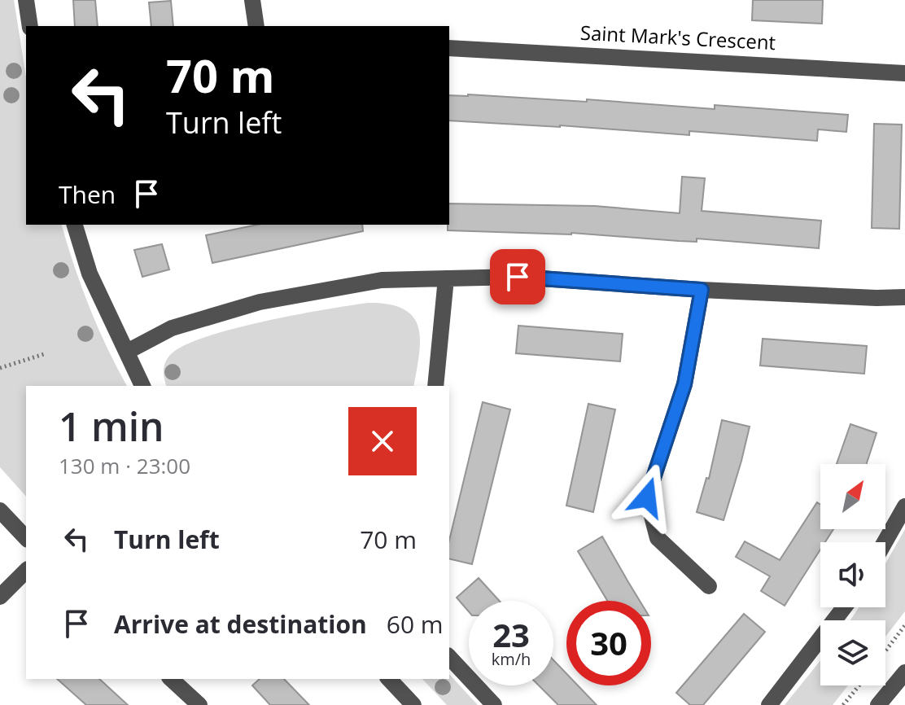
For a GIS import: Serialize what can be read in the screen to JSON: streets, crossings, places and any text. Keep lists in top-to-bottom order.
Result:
{
  "streets": {
    "street": ["Saint Mark's Crescent"]
  },
  "north": "top right",
  "page": {
    "turn": ["70 m", "Turn left"],
    "then": "Then",
    "heading": ["1 min", "130 m · 23:00"],
    "list": [
      {
        "name": "Turn left",
        "value": "70 m"
      },
      {
        "name": "Arrive at destination",
        "value": "60 m"
      }
    ],
    "speed": "23 km/h",
    "limit": "30"
  }
}
